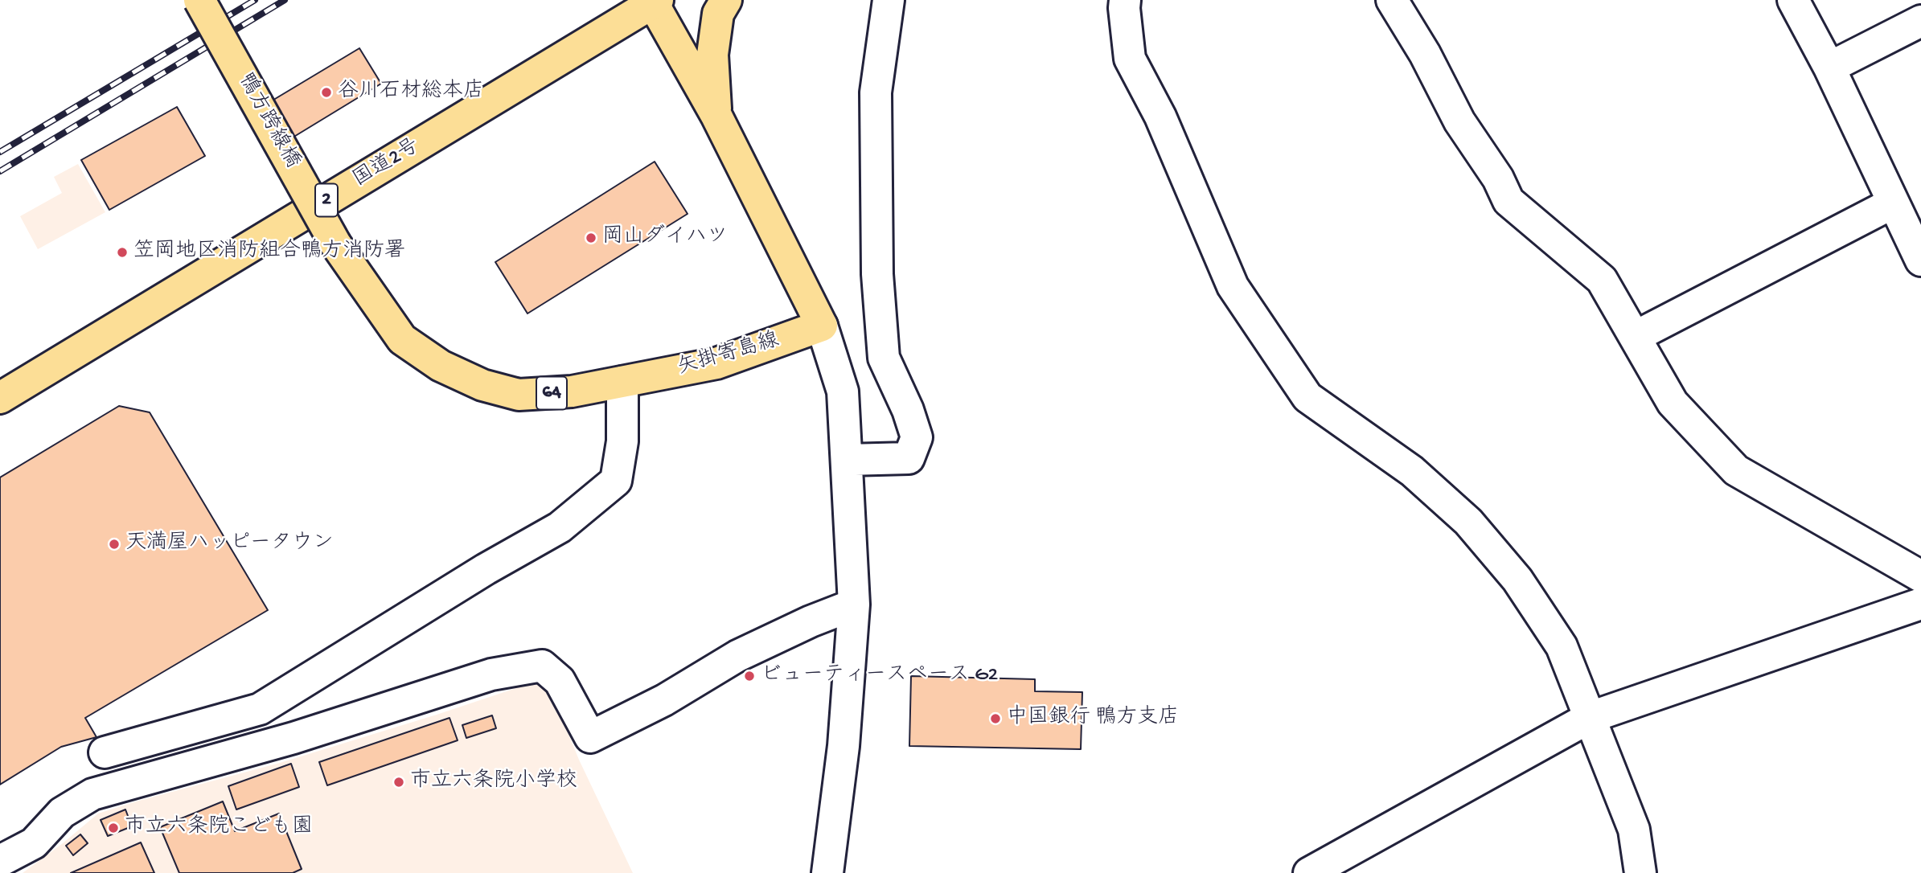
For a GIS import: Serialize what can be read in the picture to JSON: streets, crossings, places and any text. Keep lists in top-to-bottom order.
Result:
{
  "streets": {
    "main road": [
      "鴨方跨線橋",
      "国道2号",
      "2",
      "矢掛寄島線",
      "64"
    ]
  },
  "crossings": [
    ["鴨方跨線橋", "矢掛寄島線"]
  ],
  "places": [
    "谷川石材総本店",
    "岡山ダイハツ",
    "笠岡地区消防組合鴨方消防署",
    "天満屋ハッピータウン",
    "ビューティースペース G2",
    "中国銀行 鴨方支店",
    "市立六条院小学校",
    "市立六条院こども園"
  ]
}
